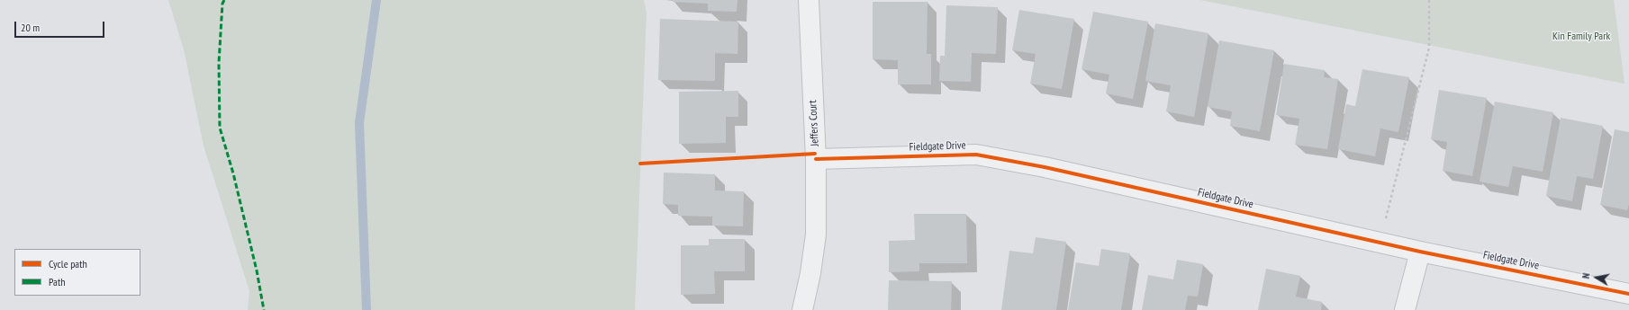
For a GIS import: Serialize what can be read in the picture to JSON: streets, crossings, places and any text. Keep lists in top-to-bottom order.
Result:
{
  "streets": {
    "street": ["Jeffers Court", "Fieldgate Drive"]
  },
  "crossings": [
    ["Jeffers Court", "Fieldgate Drive"]
  ],
  "parks": ["Kin Family Park"],
  "legend": ["Cycle path", "Path"],
  "scale_bar": "20 m",
  "north": "left"
}
